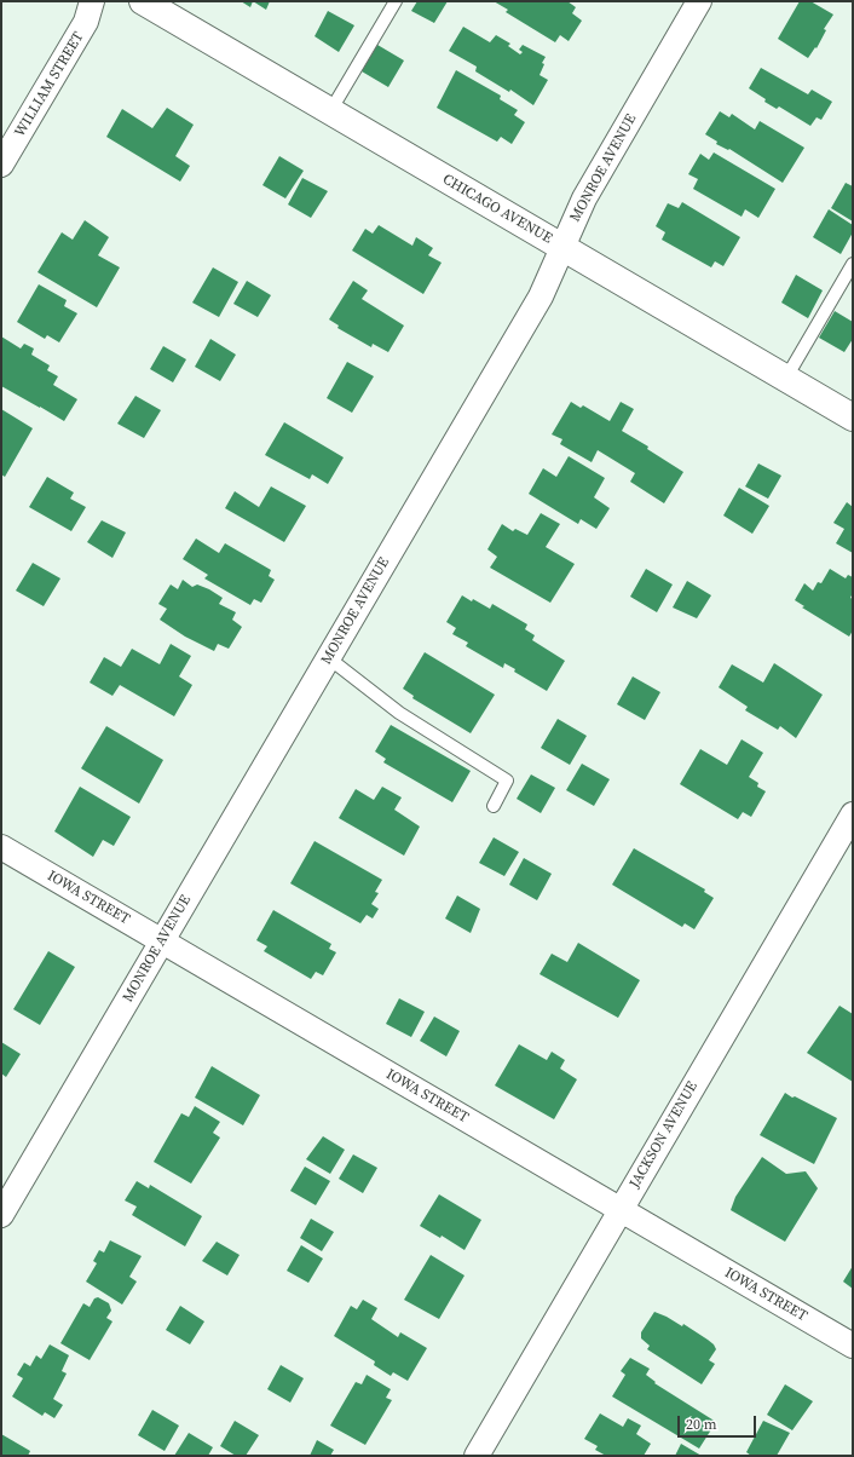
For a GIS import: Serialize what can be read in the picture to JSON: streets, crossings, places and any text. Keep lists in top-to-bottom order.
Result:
{
  "streets": {
    "main road": ["CHICAGO AVENUE"],
    "street": [
      "WILLIAM STREET",
      "MONROE AVENUE",
      "IOWA STREET",
      "JACKSON AVENUE"
    ]
  },
  "crossings": [
    ["MONROE AVENUE", "CHICAGO AVENUE"],
    ["MONROE AVENUE", "IOWA STREET"],
    ["IOWA STREET", "JACKSON AVENUE"]
  ],
  "scale_bar": "20 m"
}
